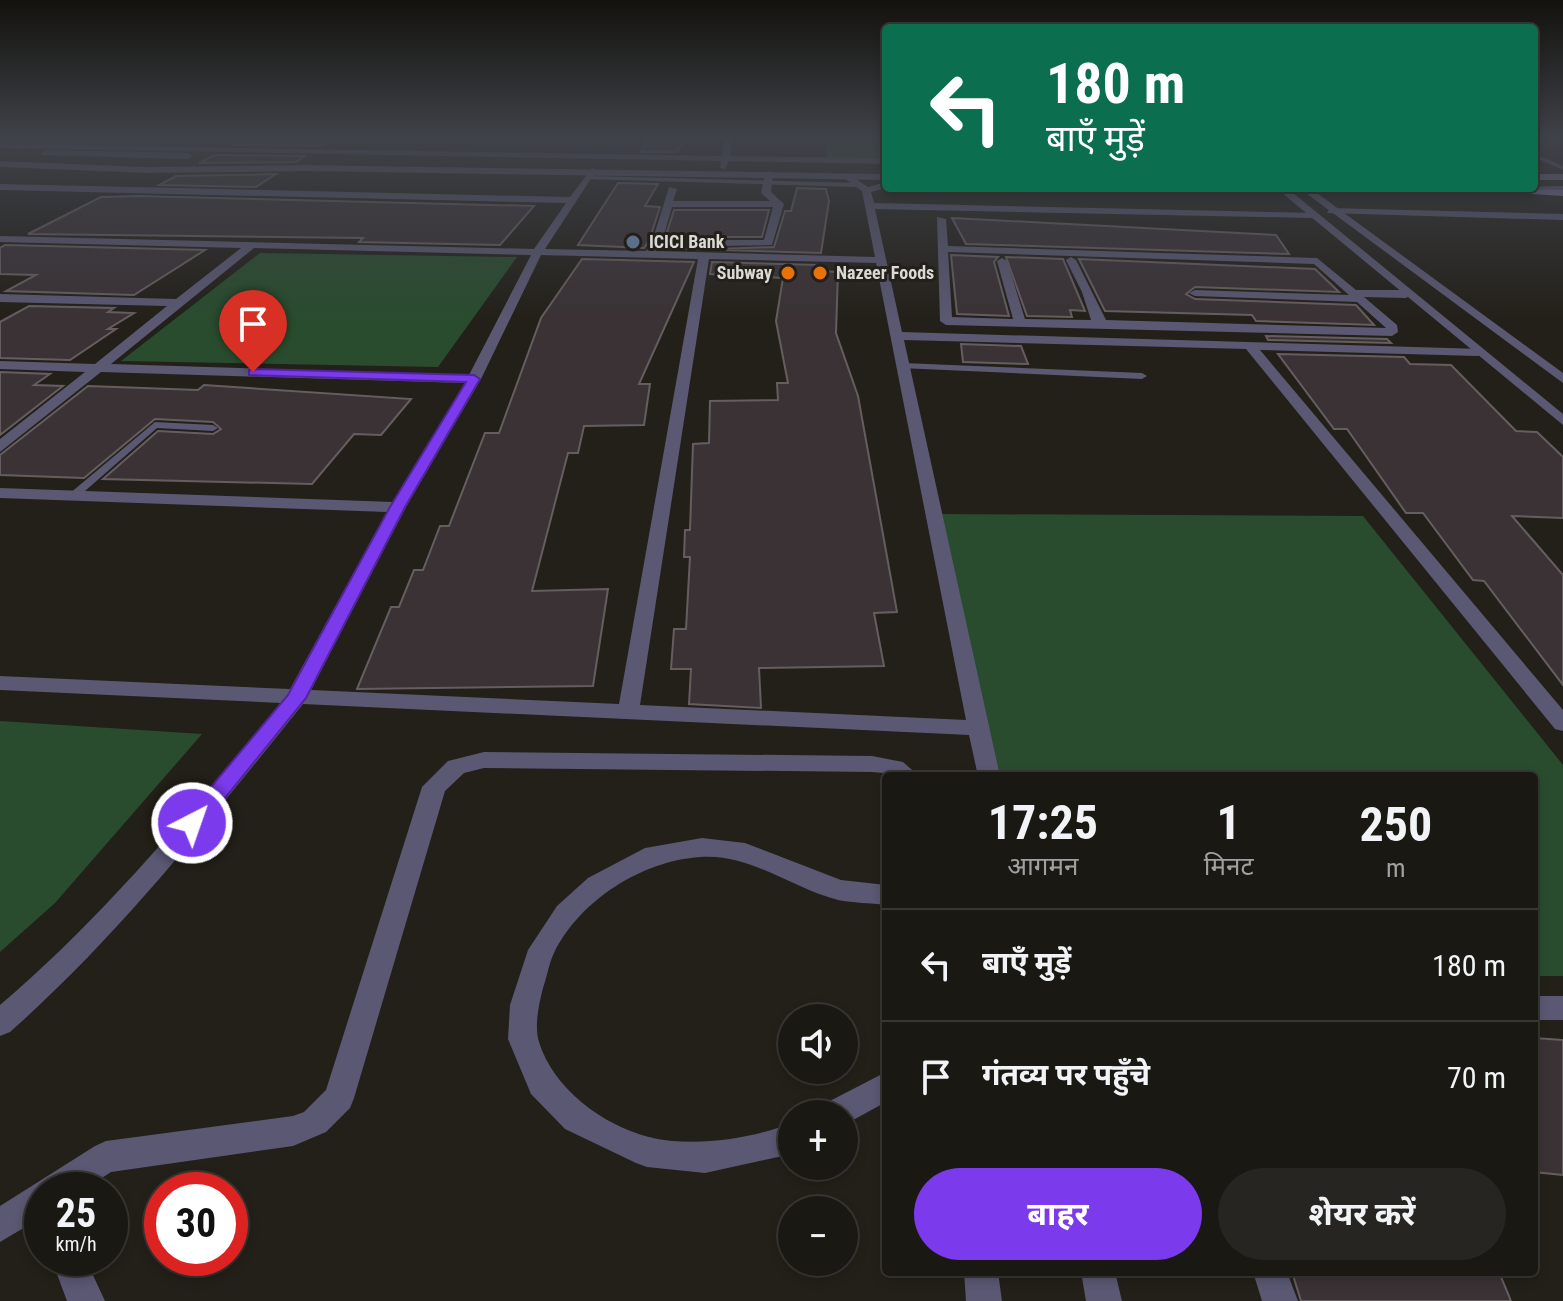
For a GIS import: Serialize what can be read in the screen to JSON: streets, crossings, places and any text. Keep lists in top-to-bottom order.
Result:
{
  "places": ["ICICI Bank", "Subway", "Nazeer Foods"],
  "page": {
    "turn": ["180 m", "बाएँ मुड़ें"],
    "eta": [
      "17:25",
      "आगमन",
      "1",
      "मिनट",
      "250",
      "m"
    ],
    "list": [
      {
        "name": "बाएँ मुड़ें",
        "value": "180 m"
      },
      {
        "name": "गंतव्य पर पहुँचे",
        "value": "70 m"
      }
    ],
    "map_buttons": ["+", "−"],
    "buttons": ["बाहर", "शेयर करें"],
    "speed": "25 km/h",
    "limit": "30"
  }
}
